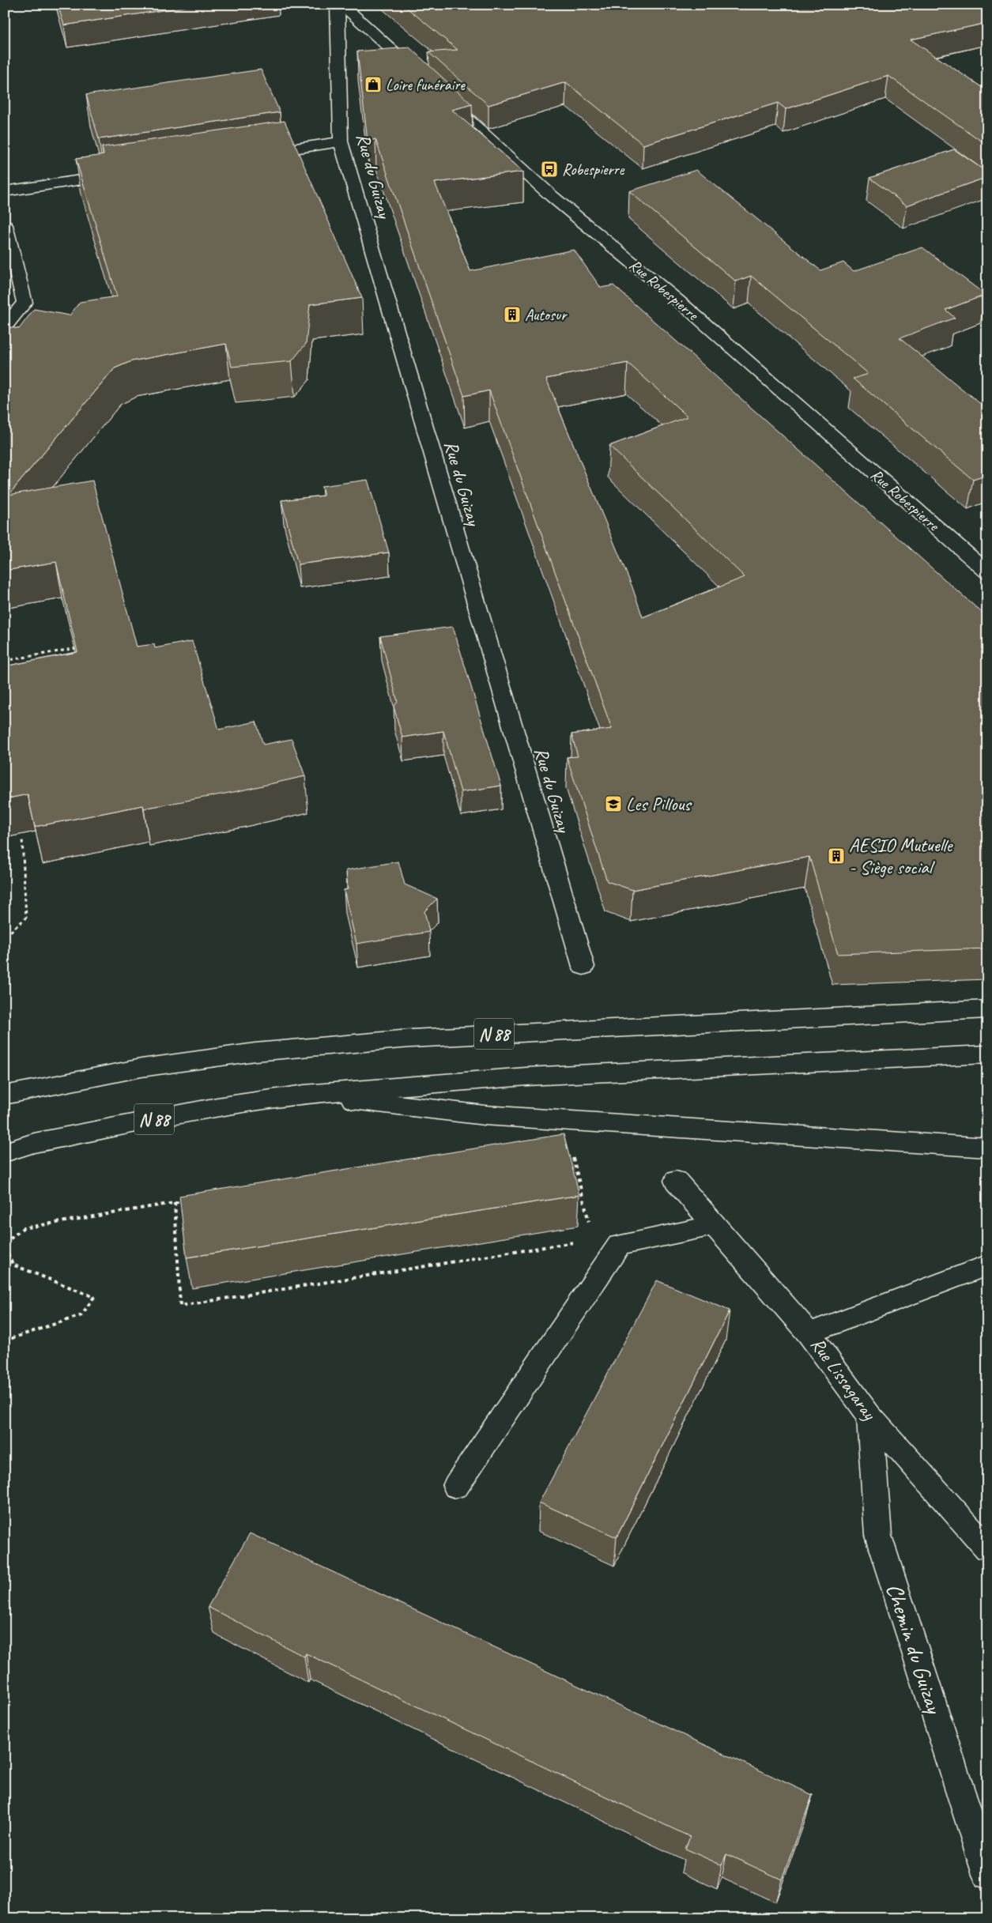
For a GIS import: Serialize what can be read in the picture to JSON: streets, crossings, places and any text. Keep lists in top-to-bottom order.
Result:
{
  "streets": {
    "main road": [
      "Rue du Guizay",
      "Rue Robespierre",
      "N 88",
      "Rue Lissagaray",
      "Chemin du Guizay"
    ]
  },
  "crossings": [
    ["Rue Lissagaray", "Chemin du Guizay"]
  ],
  "places": {
    "shop": ["Loire funéraire"],
    "bus stop": ["Robespierre"],
    "building": ["Autosur", "AESIO Mutuelle - Siège social"],
    "school or university": ["Les Pillous"]
  }
}
